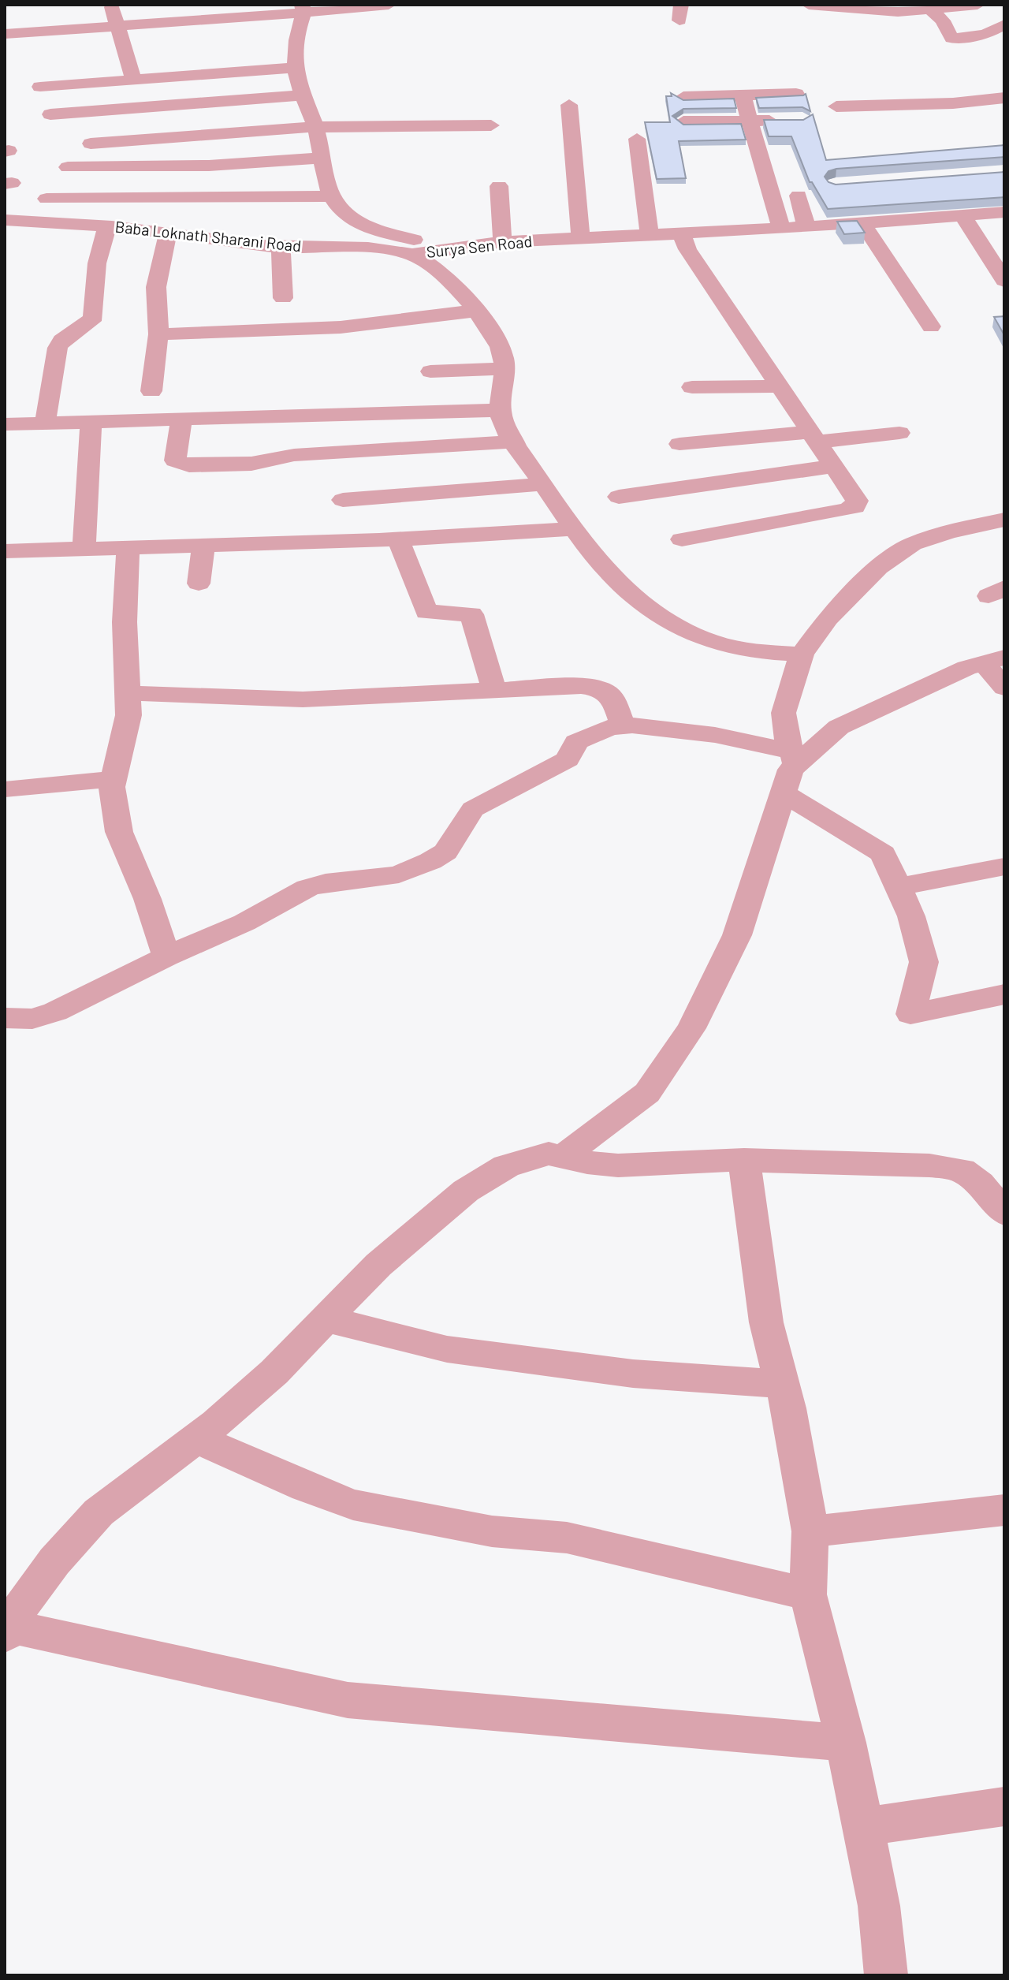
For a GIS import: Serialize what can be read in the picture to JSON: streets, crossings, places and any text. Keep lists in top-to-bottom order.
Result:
{
  "streets": {
    "street": ["Baba Loknath Sharani Road", "Surya Sen Road"]
  },
  "crossings": [
    ["Baba Loknath Sharani Road", "Surya Sen Road"]
  ]
}
